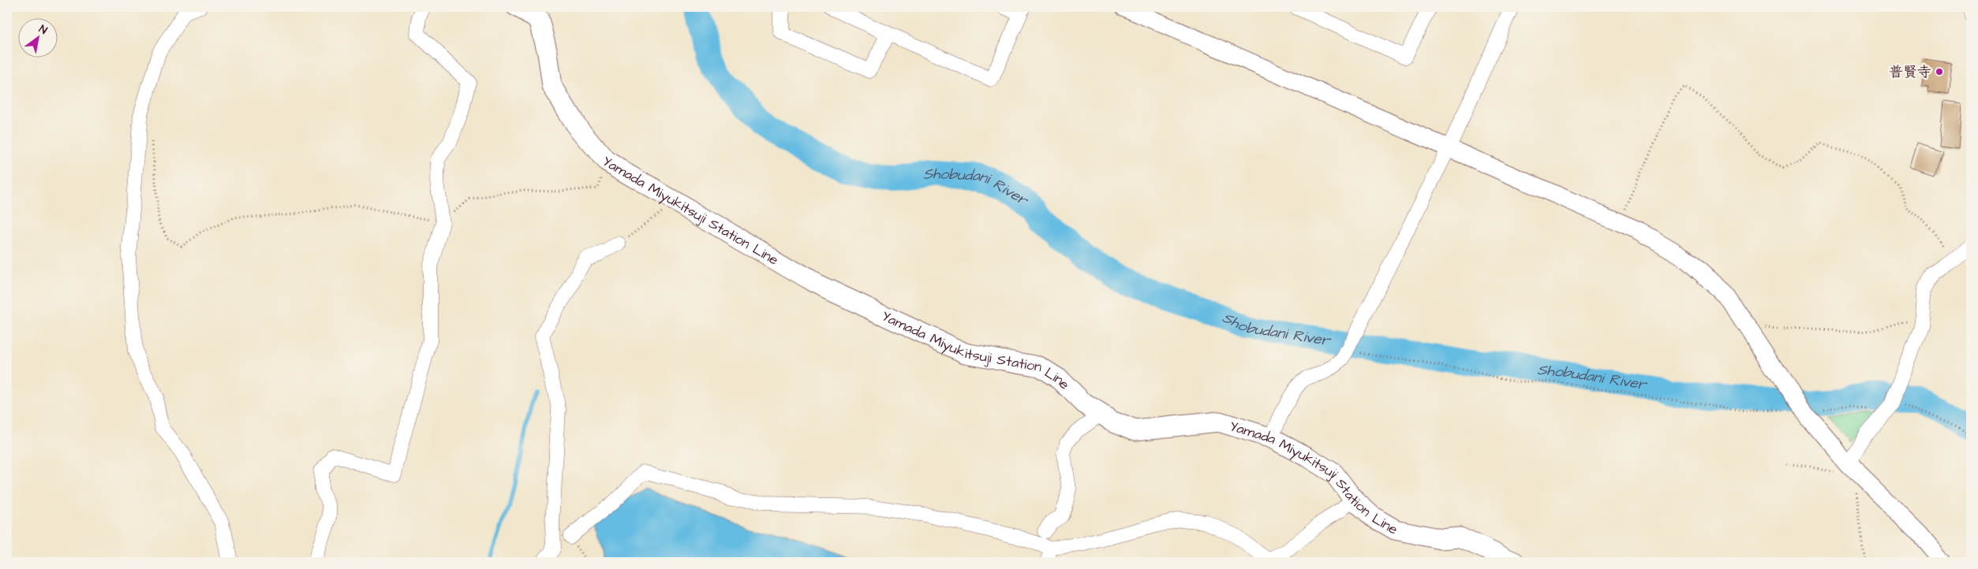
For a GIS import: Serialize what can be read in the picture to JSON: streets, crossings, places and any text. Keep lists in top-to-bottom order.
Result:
{
  "streets": {
    "main road": ["Yamada Miyukitsuji Station Line"]
  },
  "water": ["Shobudani River"],
  "places": ["普賢寺"],
  "north": "top right"
}
